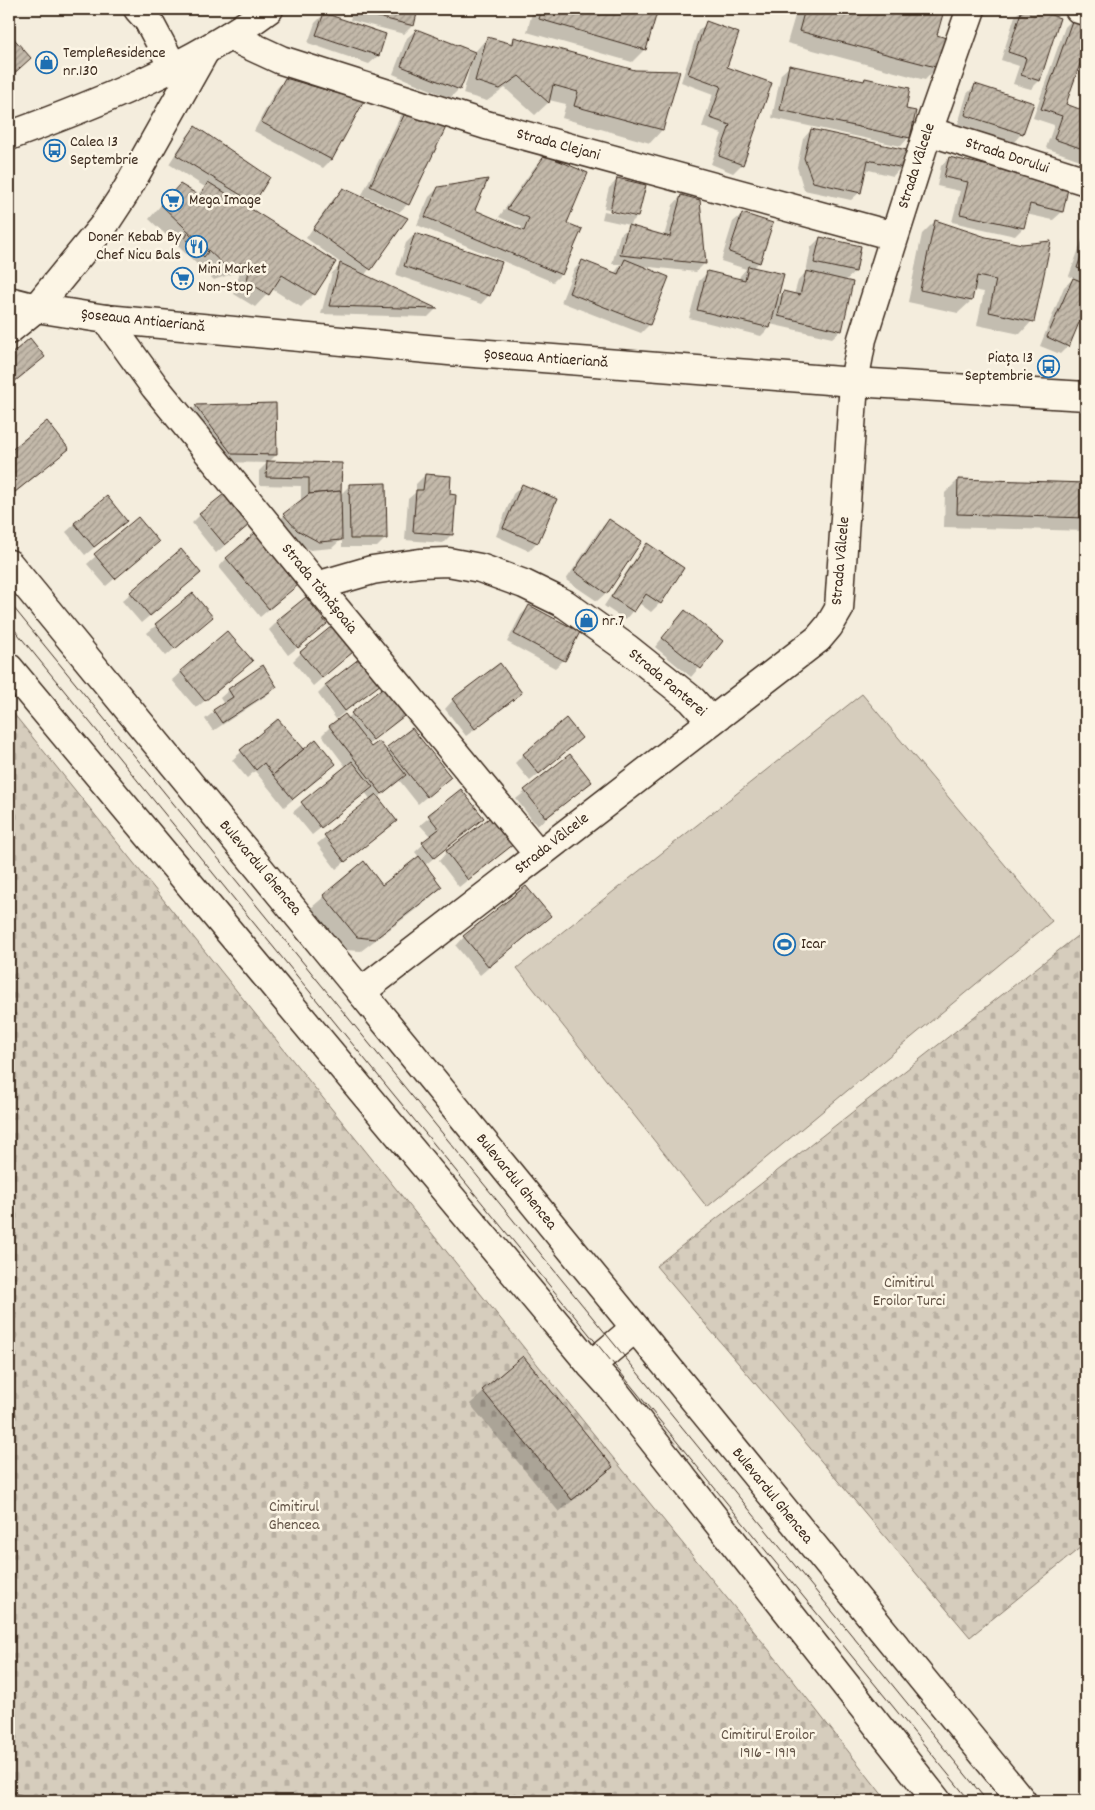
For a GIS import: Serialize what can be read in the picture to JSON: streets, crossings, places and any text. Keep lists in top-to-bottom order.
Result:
{
  "streets": {
    "main road": [
      "Strada Clejani",
      "Strada Dorului",
      "Strada Vâlcele",
      "Șoseaua Antiaeriană",
      "Strada Tămășoaia",
      "Strada Panterei",
      "Bulevardul Ghencea"
    ]
  },
  "crossings": [
    ["Strada Clejani", "Strada Vâlcele"],
    ["Strada Dorului", "Strada Vâlcele"],
    ["Strada Vâlcele", "Șoseaua Antiaeriană"],
    ["Strada Vâlcele", "Strada Tămășoaia"],
    ["Strada Vâlcele", "Strada Panterei"],
    ["Strada Vâlcele", "Bulevardul Ghencea"],
    ["Șoseaua Antiaeriană", "Strada Tămășoaia"],
    ["Strada Tămășoaia", "Strada Panterei"]
  ],
  "parks": ["Cimitirul Eroilor Turci", "Cimitirul Ghencea", "Cimitirul Eroilor 1916 - 1919"],
  "places": {
    "shop": ["TempleResidence nr.130", "nr.7"],
    "bus stop": ["Calea 13 Septembrie", "Piața 13 Septembrie"],
    "supermarket": ["Mega Image", "Mini Market Non-Stop"],
    "restaurant": ["Doner Kebab By Chef Nicu Bals"],
    "sports": ["Icar"]
  }
}
